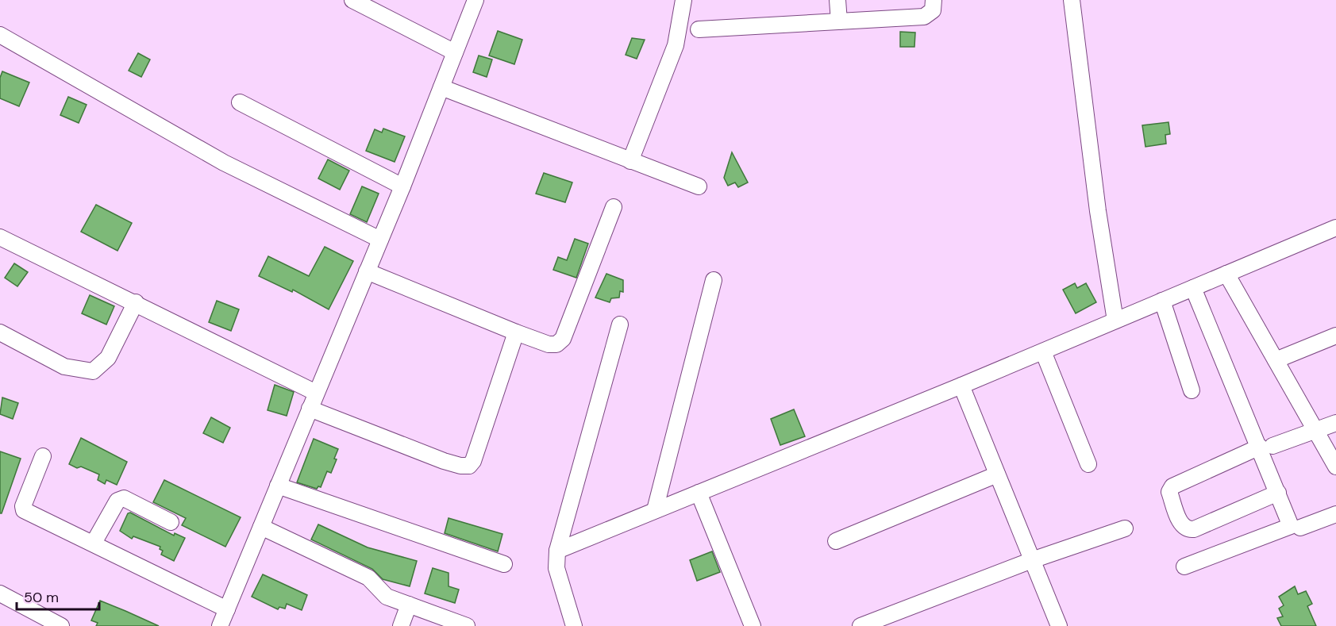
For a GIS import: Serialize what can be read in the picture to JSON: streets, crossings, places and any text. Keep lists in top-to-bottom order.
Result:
{
  "scale_bar": "50 m"
}
